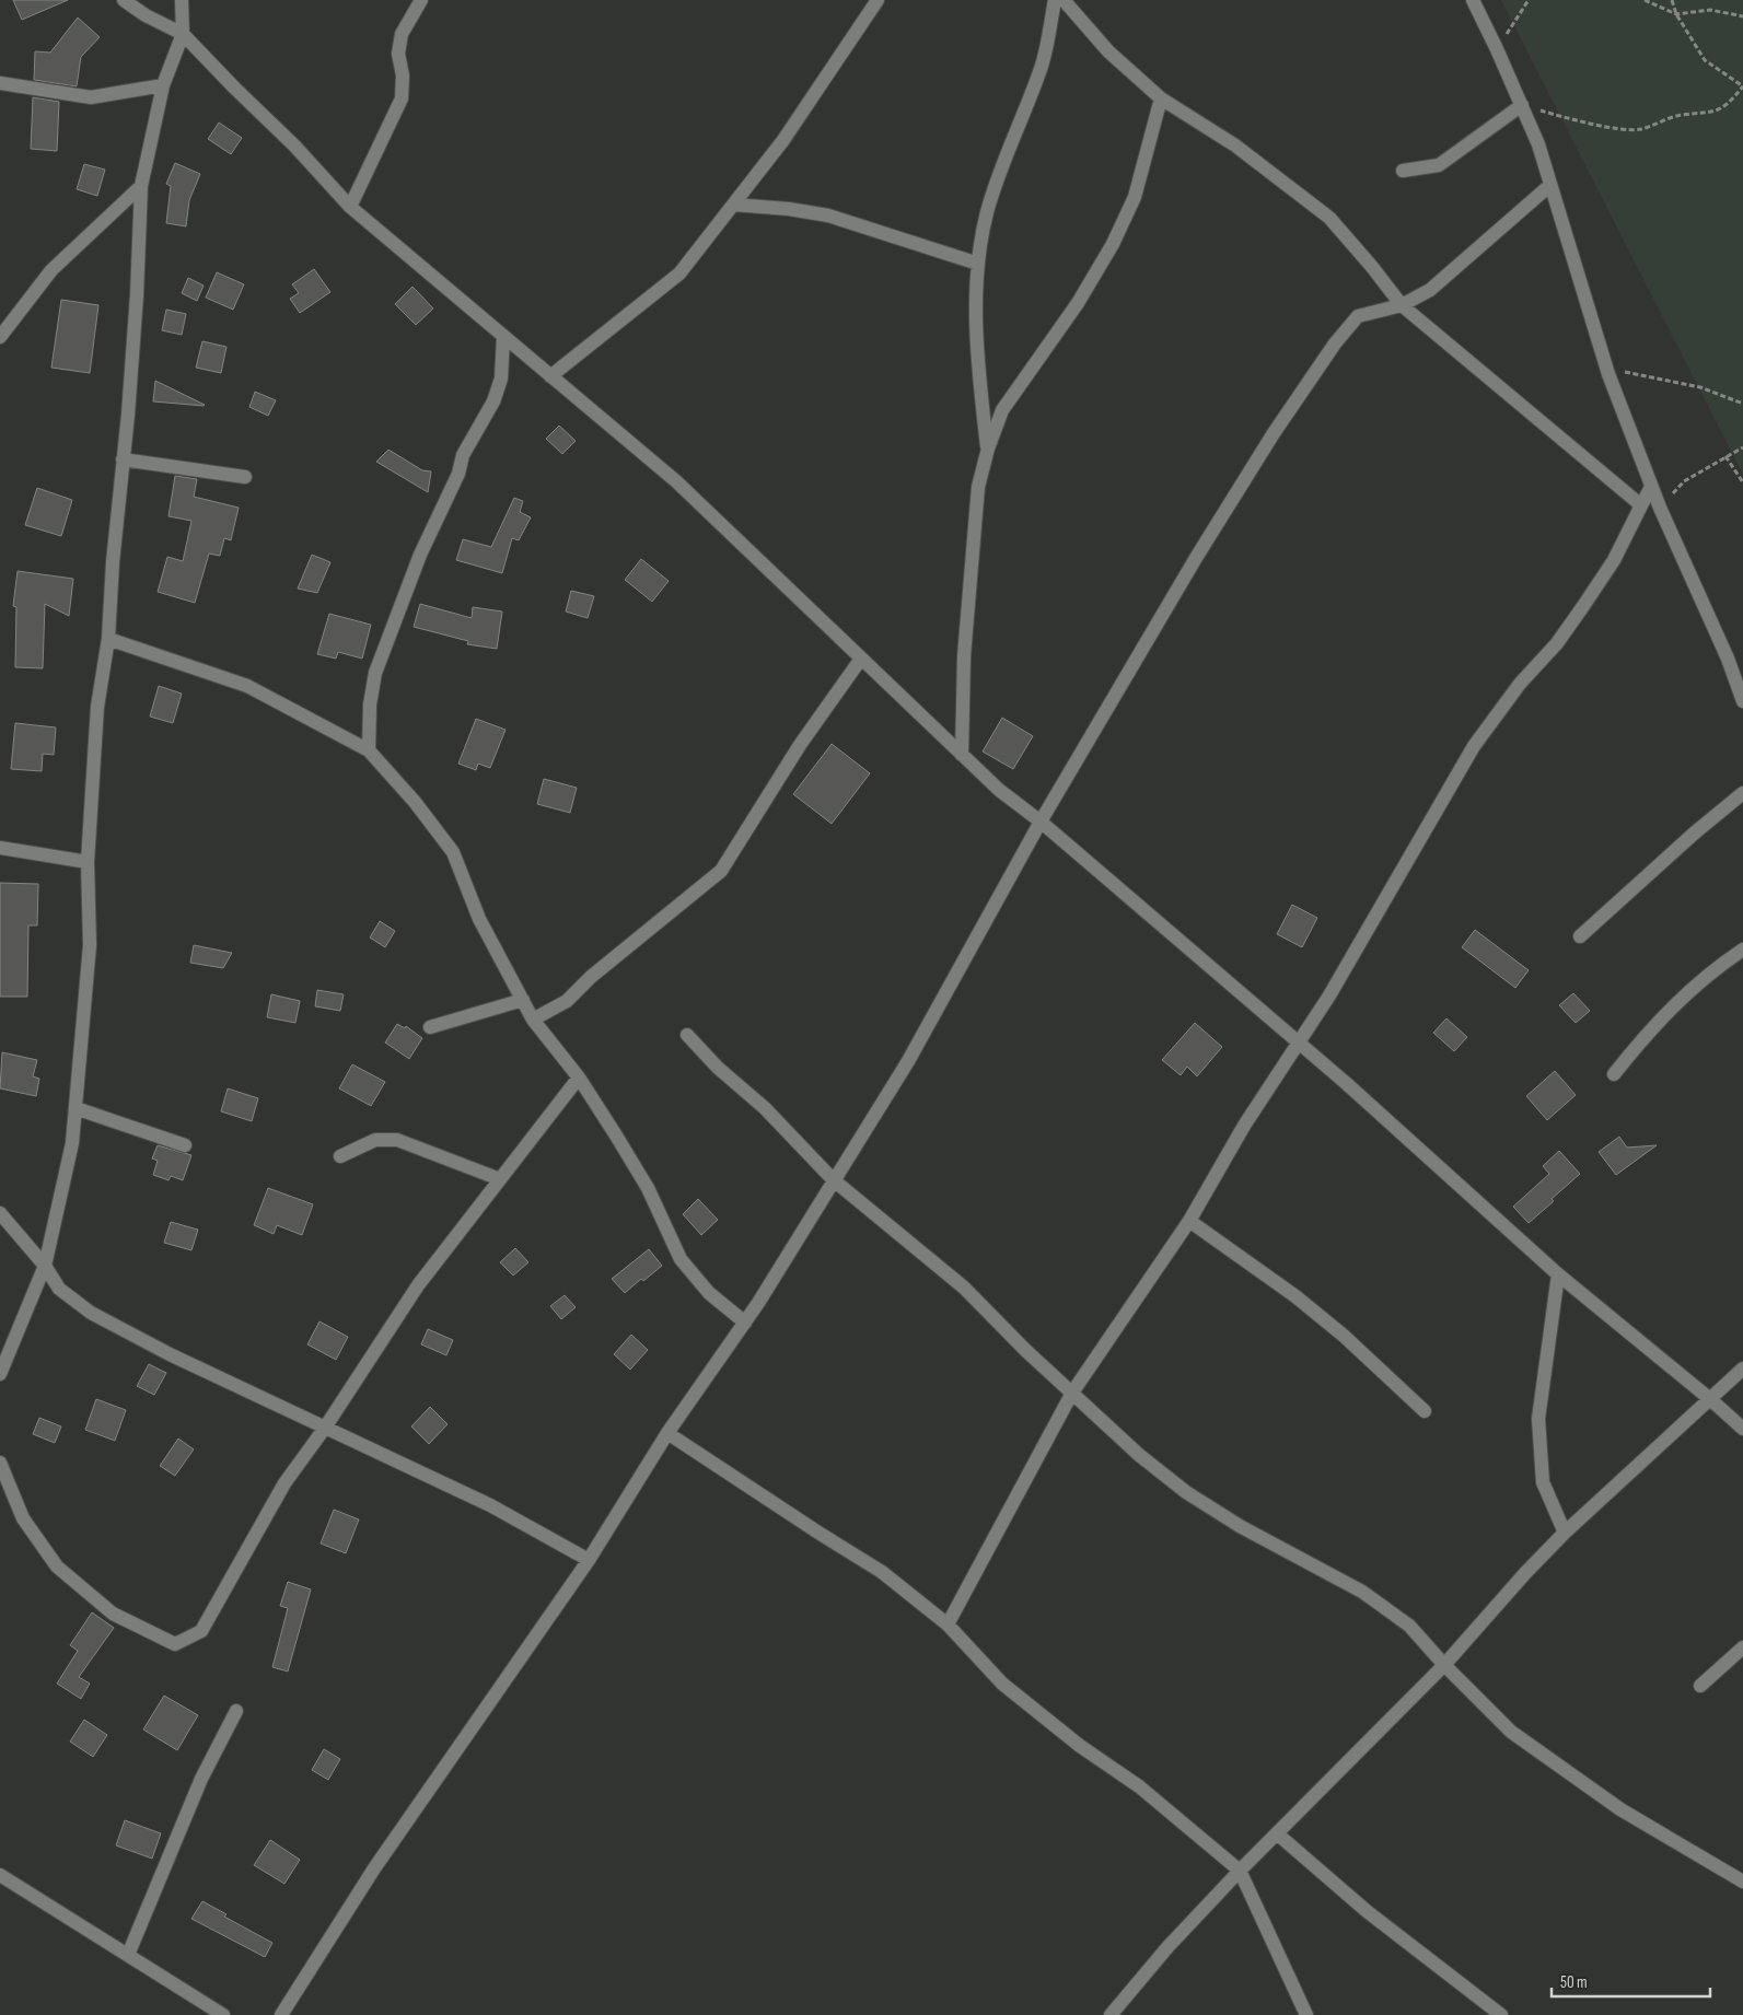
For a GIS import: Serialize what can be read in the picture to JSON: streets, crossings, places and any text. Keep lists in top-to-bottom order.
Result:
{
  "scale_bar": "50 m"
}
